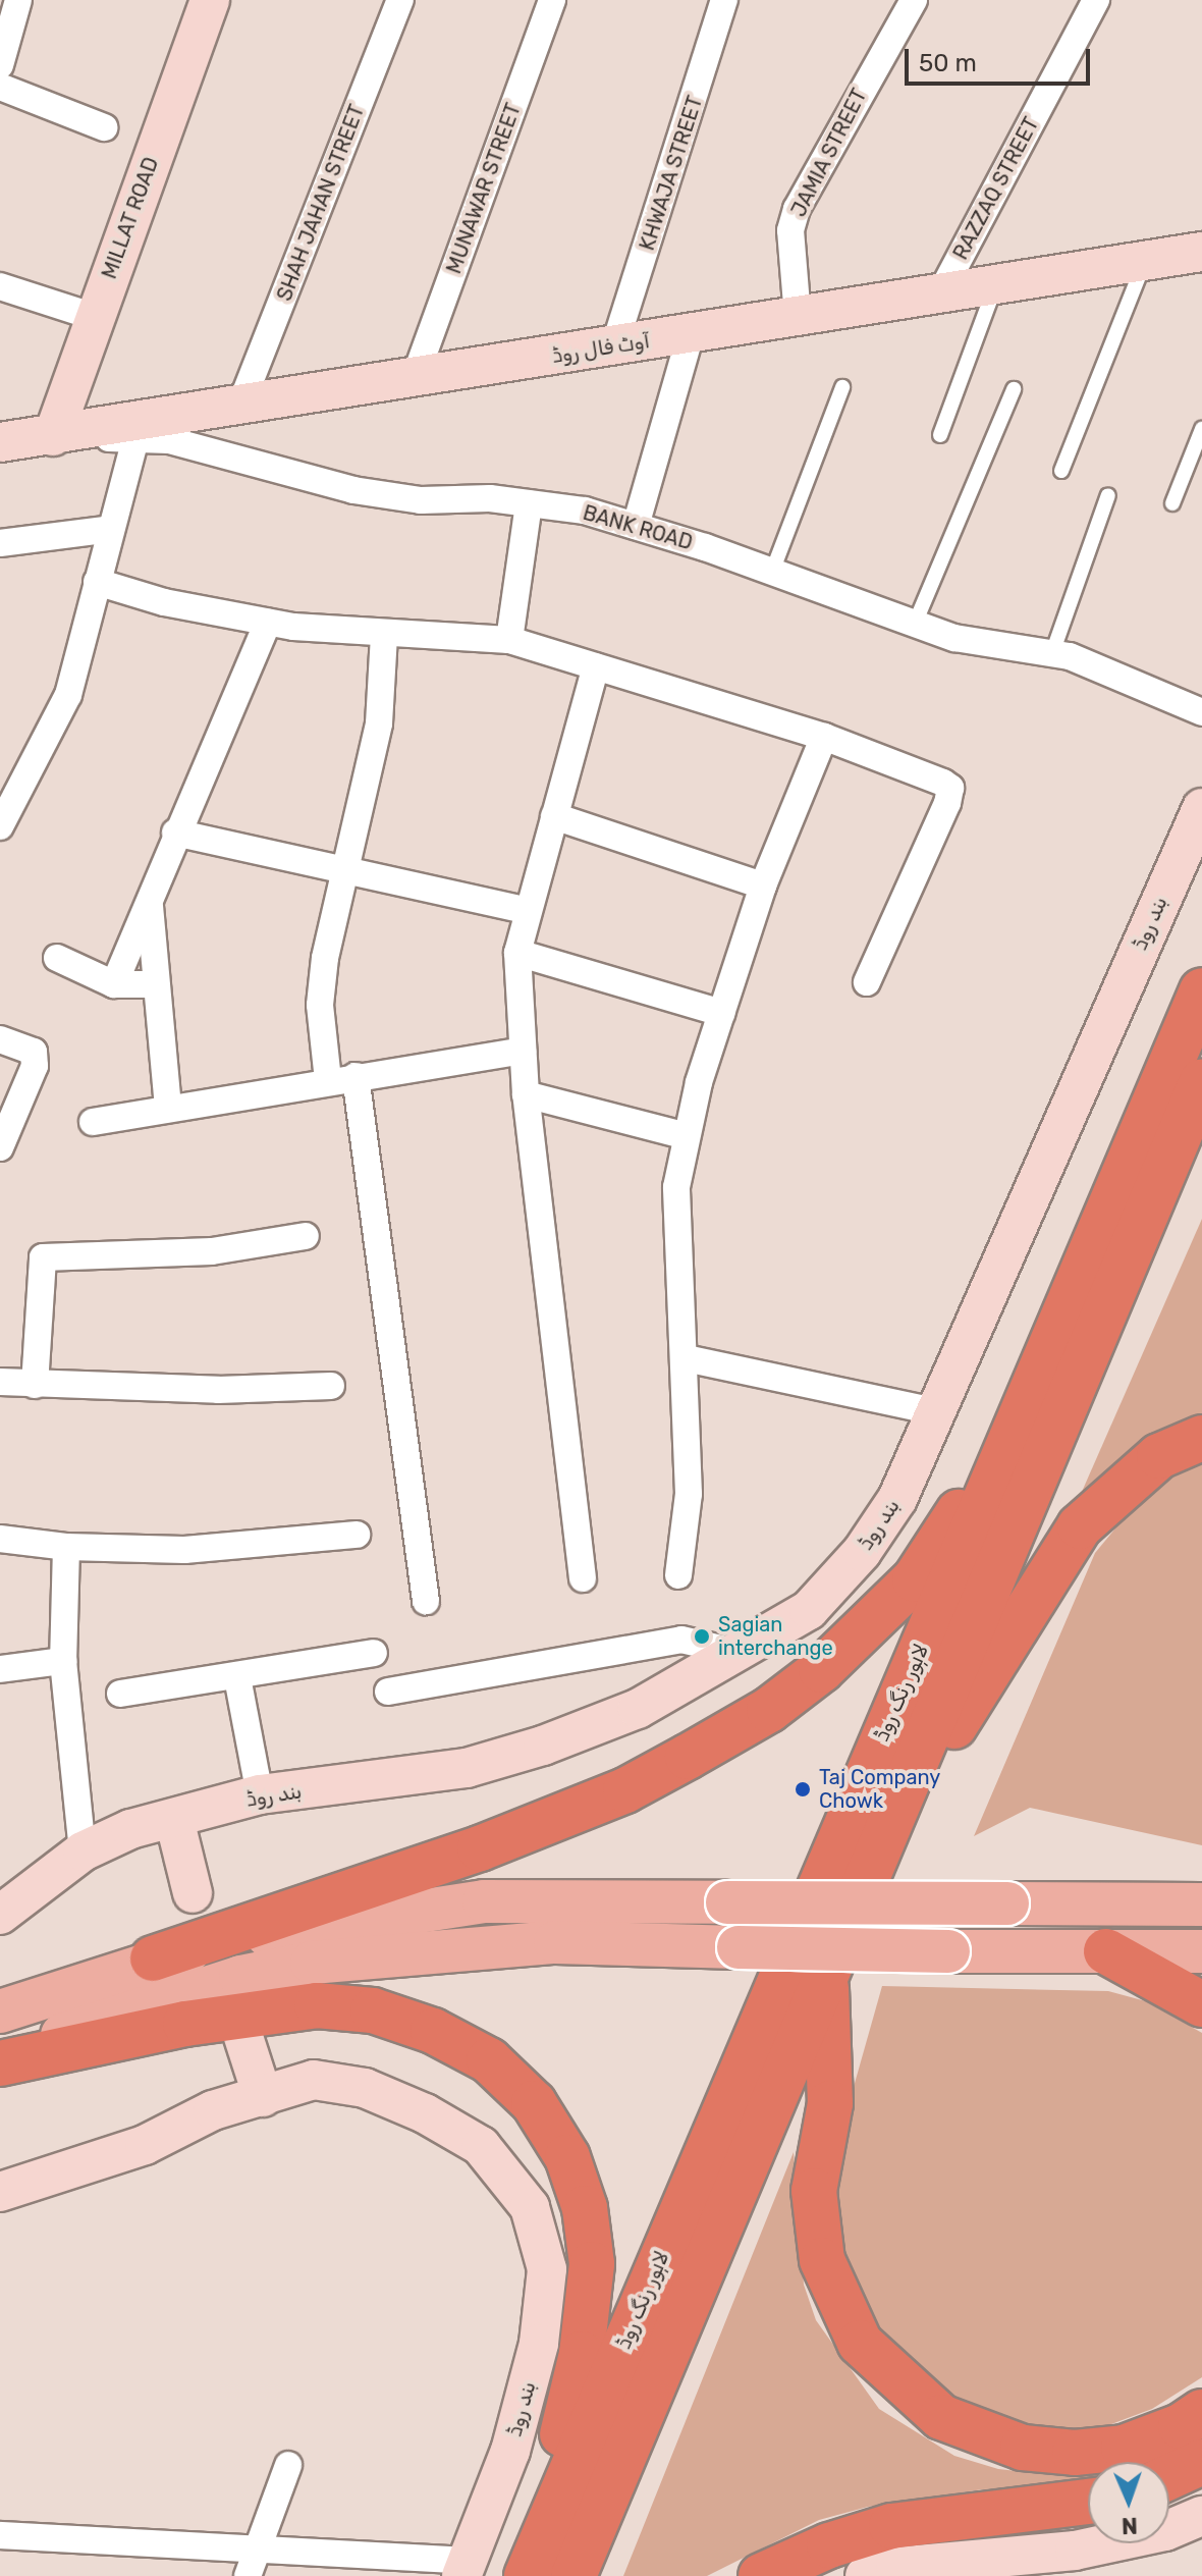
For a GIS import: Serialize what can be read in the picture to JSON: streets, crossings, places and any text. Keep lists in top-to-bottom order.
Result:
{
  "streets": {
    "highway": ["لاہور رنگ روڈ"],
    "main road": ["MILLAT ROAD", "آوٹ فال روڈ", "بند روڈ"],
    "street": [
      "JAMIA STREET",
      "KHWAJA STREET",
      "MUNAWAR STREET",
      "RAZZAQ STREET",
      "SHAH JAHAN STREET",
      "BANK ROAD"
    ]
  },
  "crossings": [
    ["JAMIA STREET", "آوٹ فال روڈ"],
    ["KHWAJA STREET", "آوٹ فال روڈ"],
    ["MUNAWAR STREET", "آوٹ فال روڈ"],
    ["RAZZAQ STREET", "آوٹ فال روڈ"],
    ["SHAH JAHAN STREET", "آوٹ فال روڈ"],
    ["MILLAT ROAD", "آوٹ فال روڈ"],
    ["MILLAT ROAD", "BANK ROAD"],
    ["آوٹ فال روڈ", "BANK ROAD"]
  ],
  "places": ["Sagian interchange", "Taj Company Chowk"],
  "scale_bar": "50 m",
  "north": "bottom"
}
